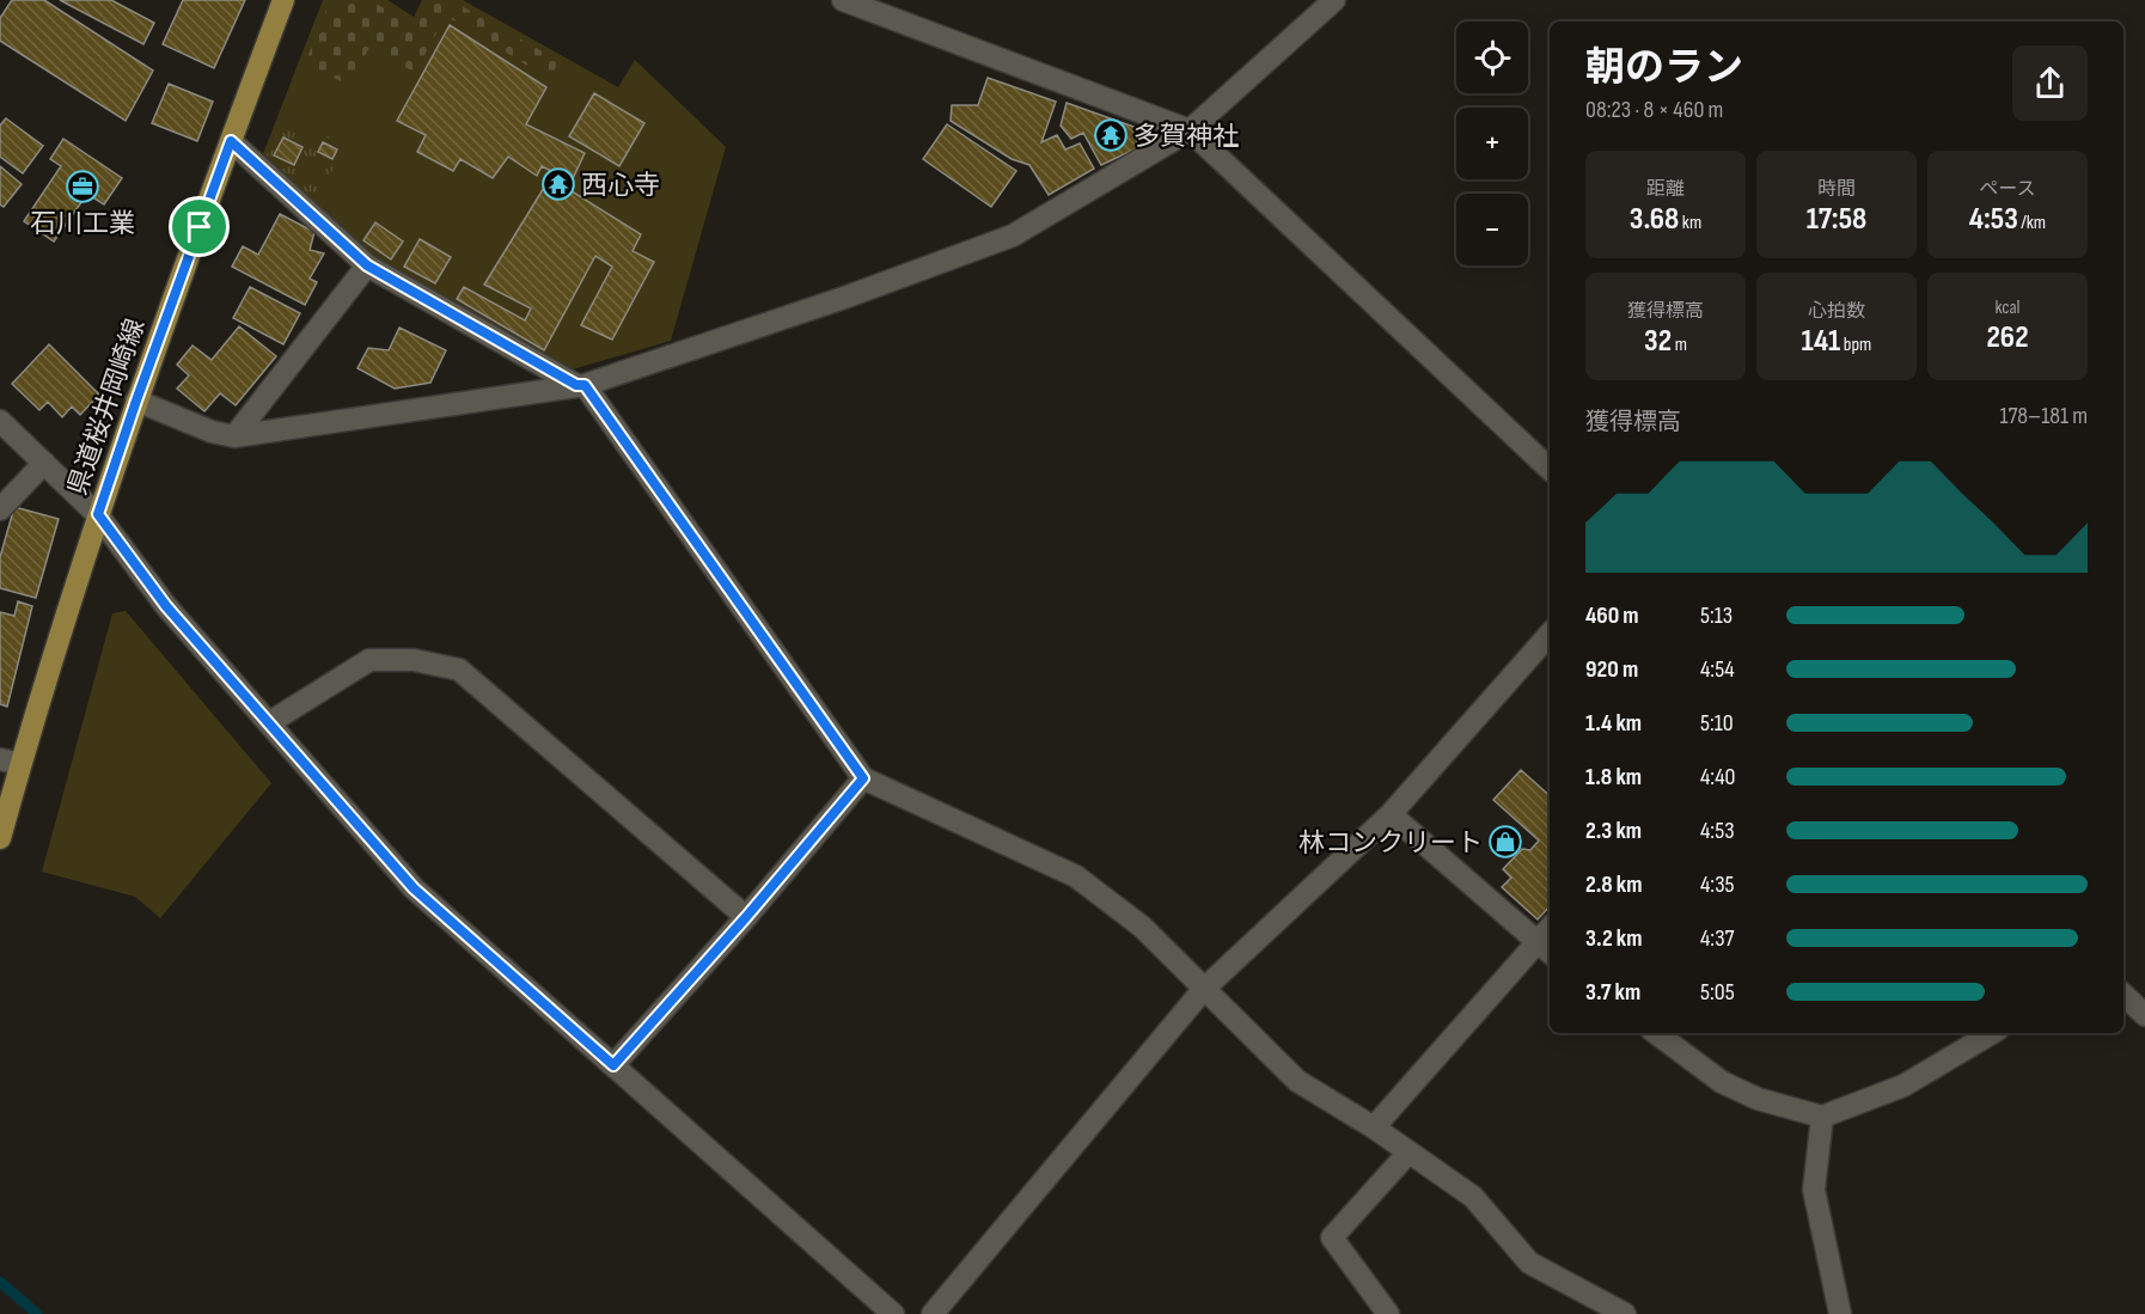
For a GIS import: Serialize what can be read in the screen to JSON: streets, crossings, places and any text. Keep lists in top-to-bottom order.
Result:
{
  "streets": {
    "main road": ["県道桜井岡崎線"]
  },
  "places": {
    "temple": ["多賀神社", "西心寺"],
    "office": ["石川工業"],
    "shop": ["林コンクリート"]
  },
  "page": {
    "map_buttons": ["+", "−"],
    "heading": ["朝のラン", "08:23 · 8 × 460 m"],
    "stats": [
      ["距離", "3.68 km"],
      ["時間", "17:58"],
      ["ペース", "4:53 /km"],
      ["獲得標高", "32 m"],
      ["心拍数", "141 bpm"],
      ["kcal", "262"]
    ],
    "chart": ["獲得標高", "178–181 m"],
    "list": [
      {
        "name": "460 m",
        "note": "5:13"
      },
      {
        "name": "920 m",
        "note": "4:54"
      },
      {
        "name": "1.4 km",
        "note": "5:10"
      },
      {
        "name": "1.8 km",
        "note": "4:40"
      },
      {
        "name": "2.3 km",
        "note": "4:53"
      },
      {
        "name": "2.8 km",
        "note": "4:35"
      },
      {
        "name": "3.2 km",
        "note": "4:37"
      },
      {
        "name": "3.7 km",
        "note": "5:05"
      }
    ]
  }
}
